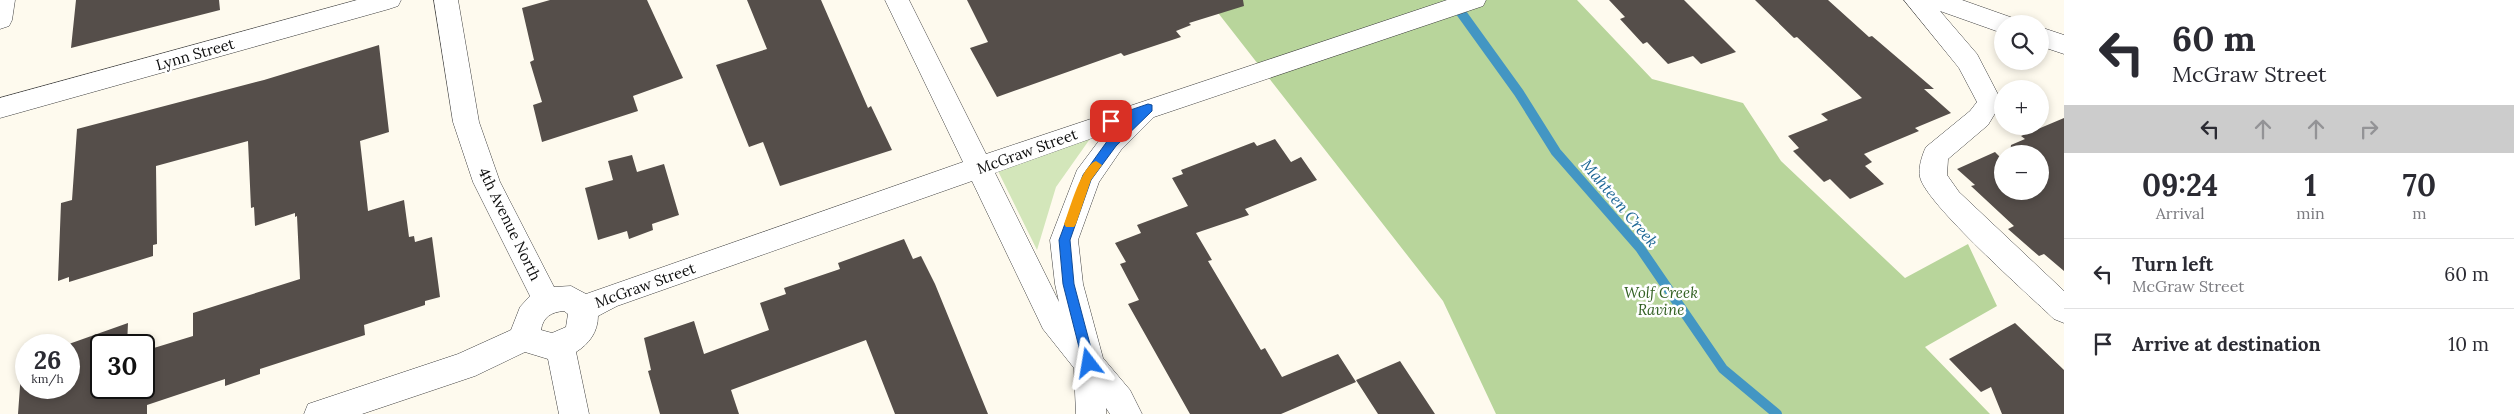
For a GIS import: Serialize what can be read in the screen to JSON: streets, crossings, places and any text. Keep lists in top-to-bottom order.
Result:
{
  "streets": {
    "street": ["Lynn Street", "McGraw Street", "4th Avenue North"]
  },
  "crossings": [
    ["McGraw Street", "4th Avenue North"]
  ],
  "water": ["Mahteen Creek"],
  "parks": ["Wolf Creek Ravine"],
  "page": {
    "turn": ["60 m", "McGraw Street"],
    "map_buttons": ["+", "−"],
    "eta": [
      "09:24",
      "Arrival",
      "1",
      "min",
      "70",
      "m"
    ],
    "list": [
      {
        "name": "Turn left",
        "note": "McGraw Street",
        "value": "60 m"
      },
      {
        "name": "Arrive at destination",
        "value": "10 m"
      }
    ],
    "speed": "26 km/h",
    "limit": "30"
  }
}
